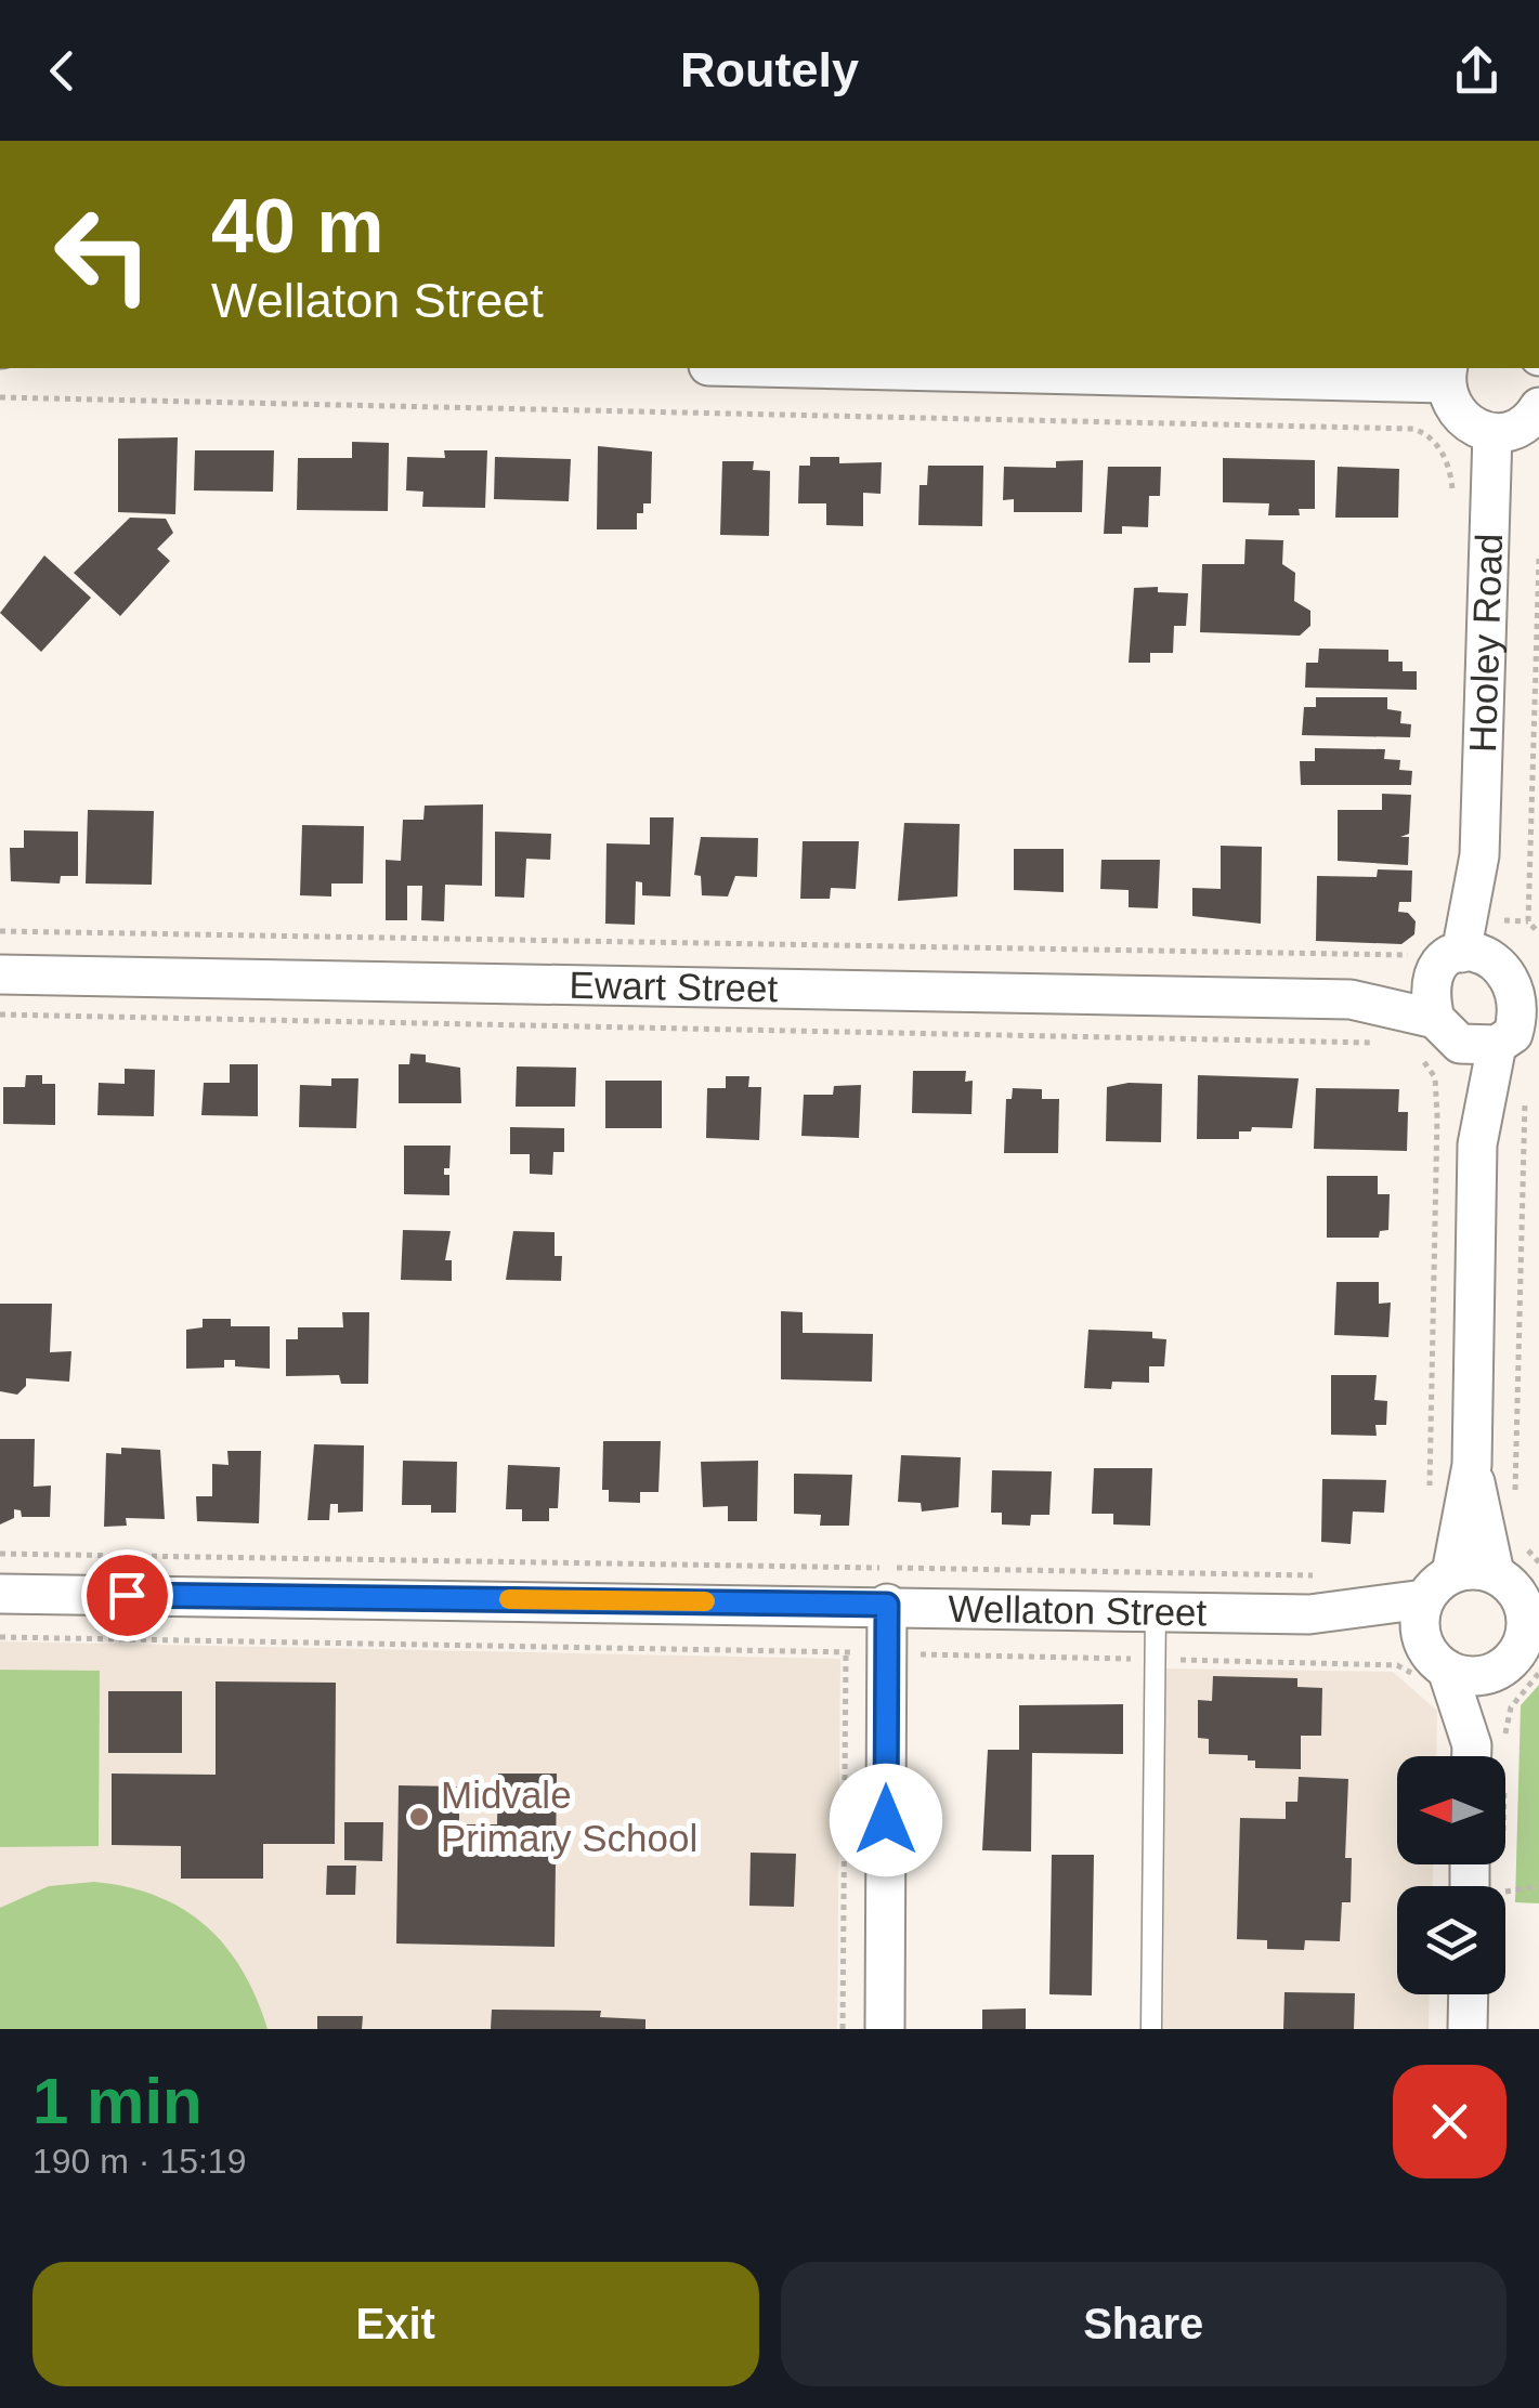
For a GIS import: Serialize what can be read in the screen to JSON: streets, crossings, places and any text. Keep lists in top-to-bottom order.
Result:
{
  "streets": {
    "street": ["Hooley Road", "Ewart Street", "Wellaton Street"]
  },
  "crossings": [
    ["Hooley Road", "Ewart Street"]
  ],
  "places": ["Midvale Primary School"],
  "north": "left",
  "page": {
    "header": "Routely",
    "turn": ["40 m", "Wellaton Street"],
    "heading": ["1 min", "190 m · 15:19"],
    "buttons": ["Exit", "Share"]
  }
}
